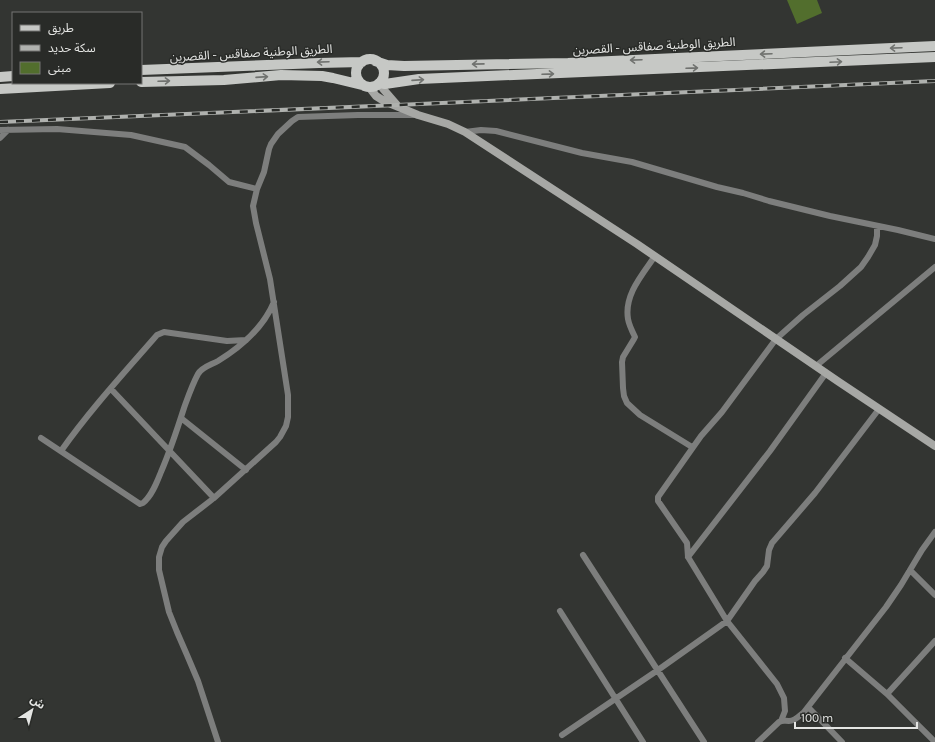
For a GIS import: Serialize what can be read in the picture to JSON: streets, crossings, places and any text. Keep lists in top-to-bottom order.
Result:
{
  "streets": {
    "main road": ["الطريق الوطنية صفاقس - القصرين"]
  },
  "legend": ["طريق", "سكة حديد", "مبنى"],
  "scale_bar": "100 m",
  "north": "top right"
}
